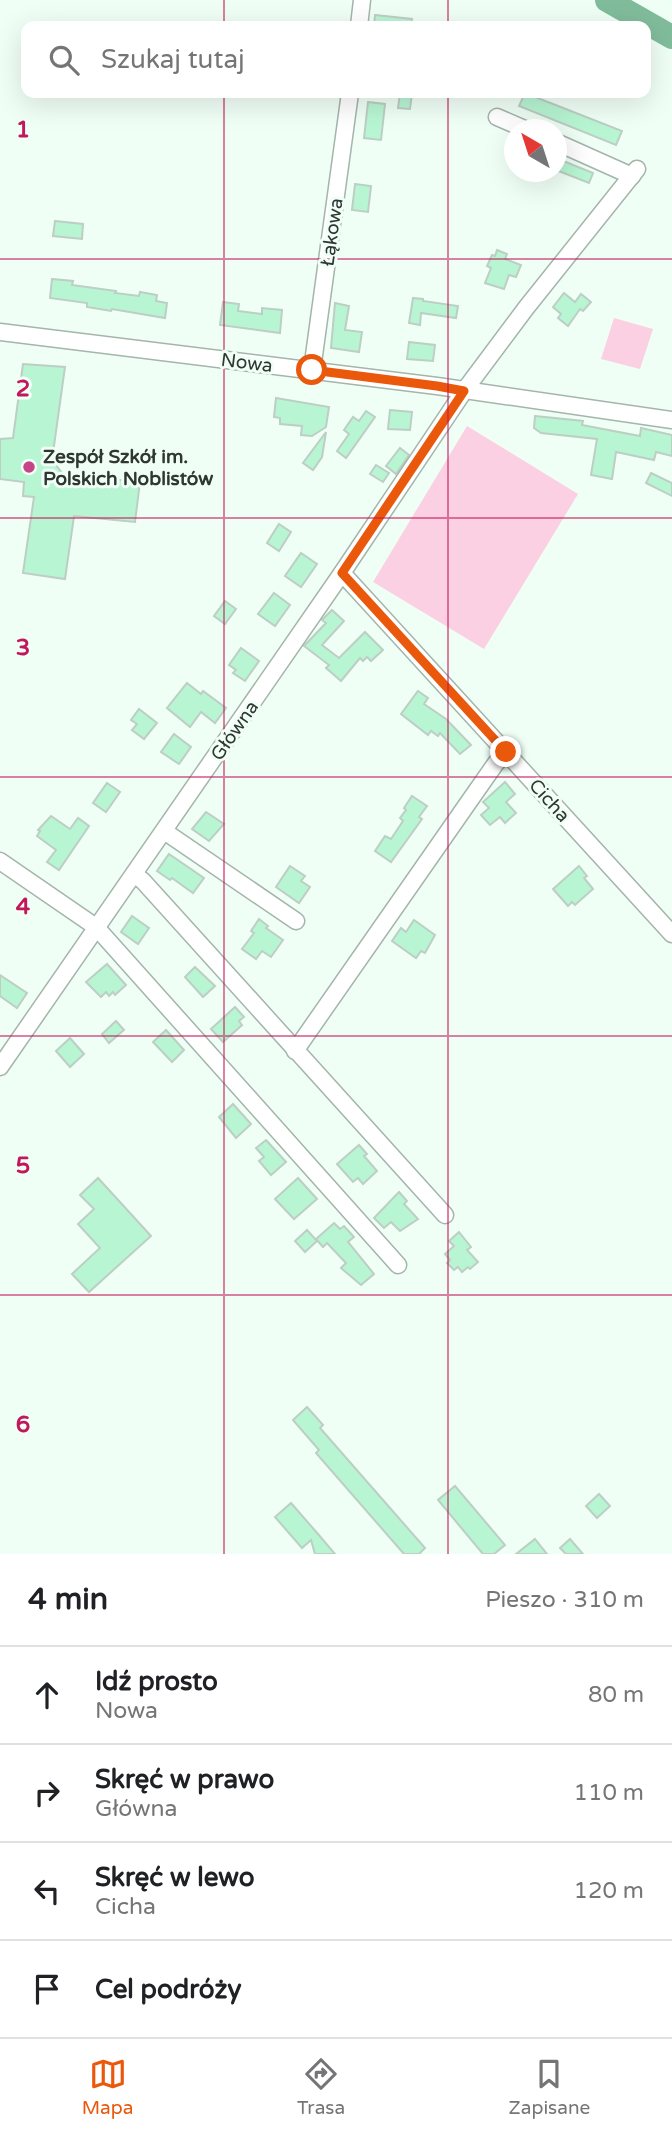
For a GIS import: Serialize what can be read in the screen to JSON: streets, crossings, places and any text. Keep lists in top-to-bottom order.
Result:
{
  "streets": {
    "street": [
      "Łąkowa",
      "Nowa",
      "Główna",
      "Cicha"
    ]
  },
  "crossings": [
    ["Łąkowa", "Nowa"],
    ["Nowa", "Główna"],
    ["Główna", "Cicha"]
  ],
  "places": ["Zespół Szkół im. Polskich Noblistów"],
  "north": "top left",
  "page": {
    "search": "Szukaj tutaj",
    "heading": ["4 min", "Pieszo · 310 m"],
    "list": [
      ["Idź prosto", "Nowa", "80 m"],
      ["Skręć w prawo", "Główna", "110 m"],
      ["Skręć w lewo", "Cicha", "120 m"],
      "Cel podróży"
    ],
    "nav": ["Mapa", "Trasa", "Zapisane"]
  },
  "grid": {
    "rows": [
      "1",
      "2",
      "3",
      "4",
      "5",
      "6"
    ]
  }
}
